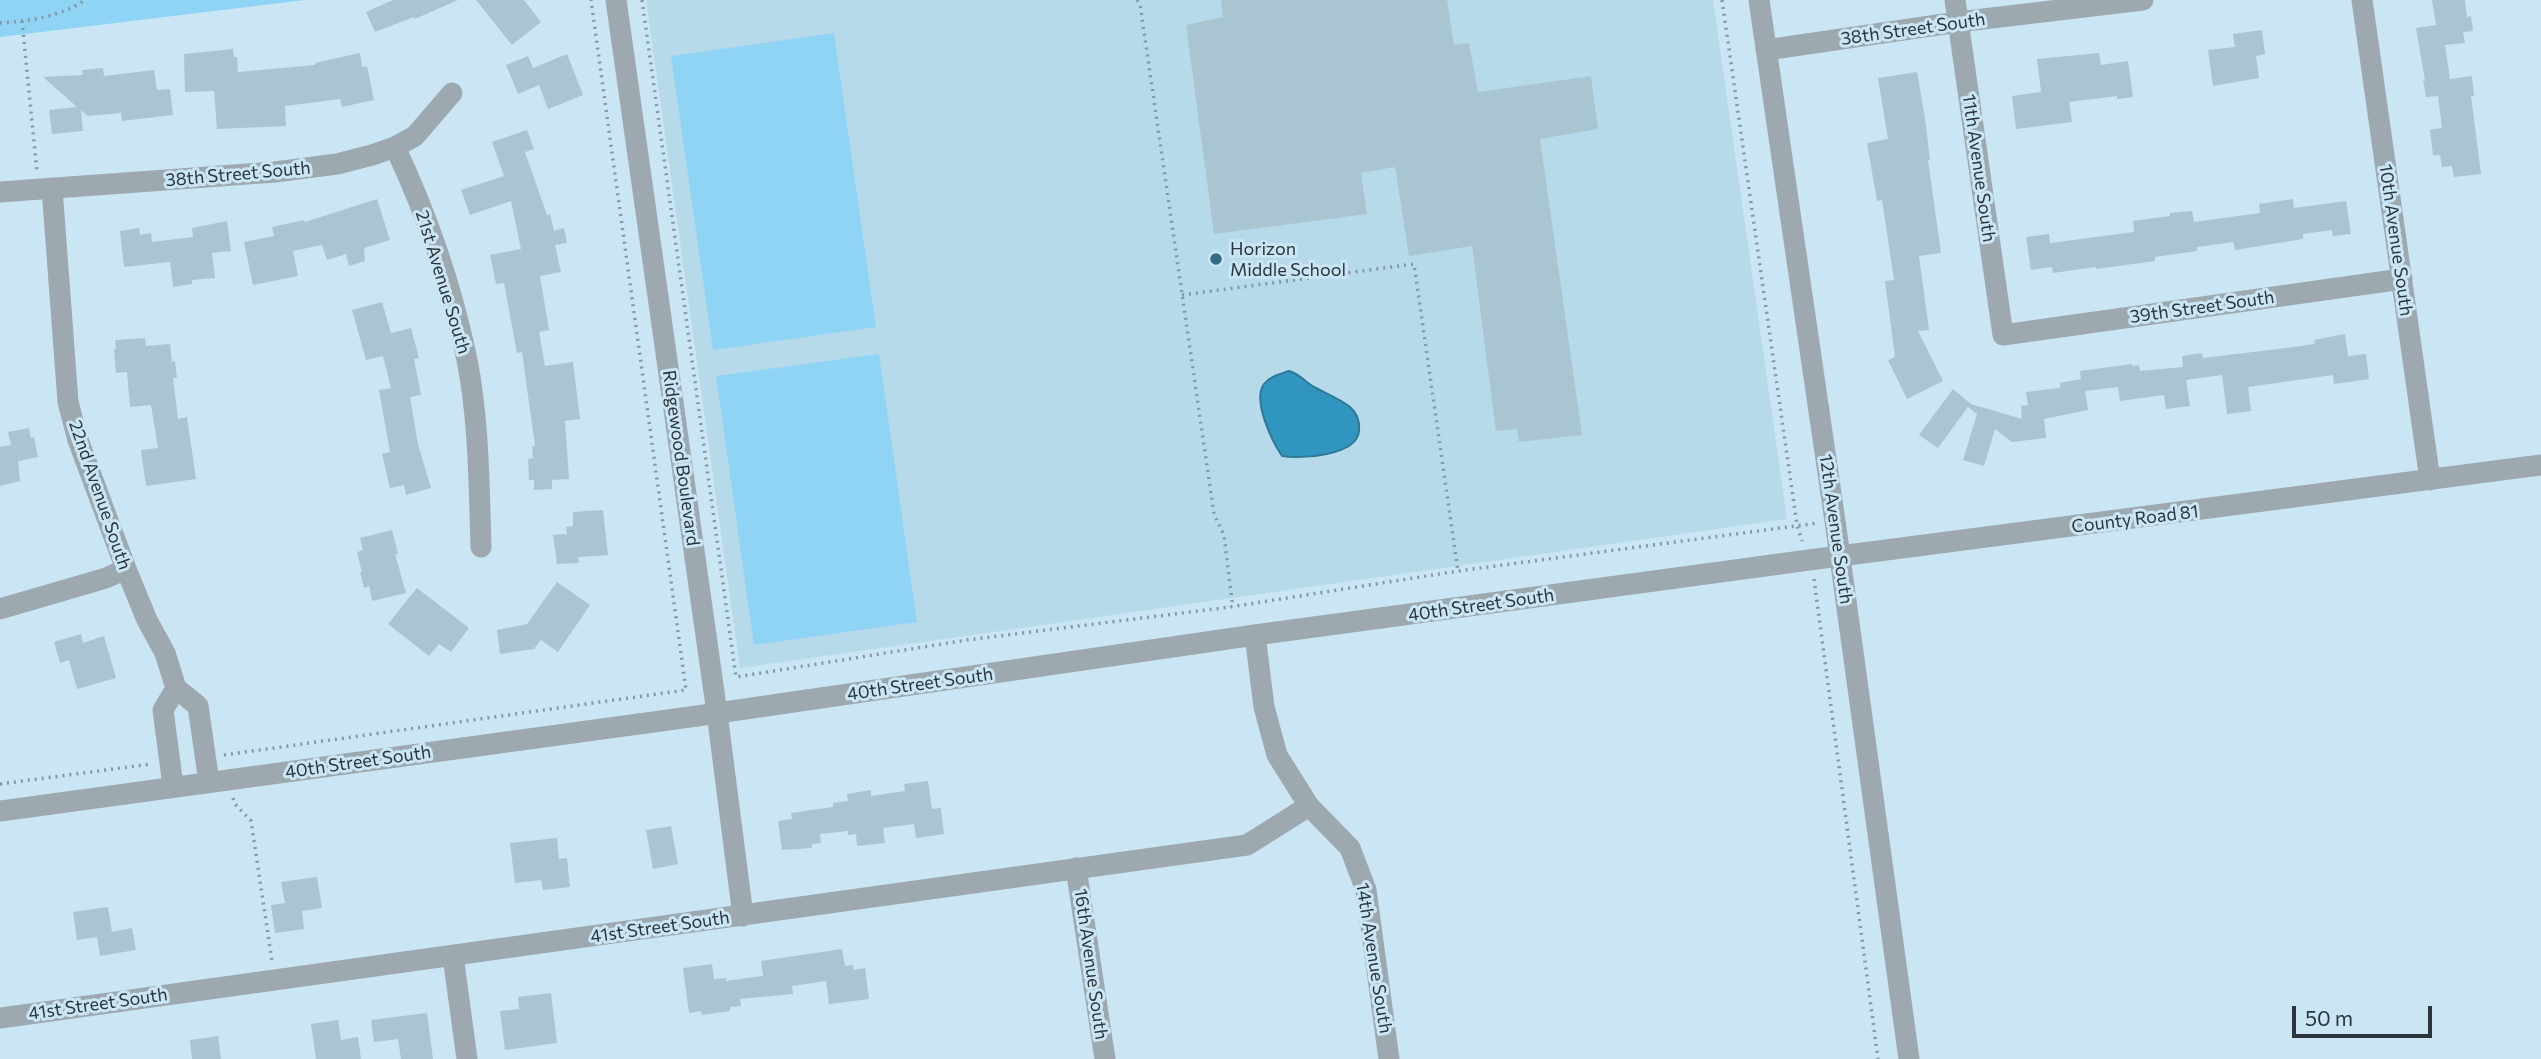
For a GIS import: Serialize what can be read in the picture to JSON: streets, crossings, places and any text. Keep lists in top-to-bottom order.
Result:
{
  "streets": {
    "street": [
      "38th Street South",
      "11th Avenue South",
      "10th Avenue South",
      "21st Avenue South",
      "39th Street South",
      "Ridgewood Boulevard",
      "22nd Avenue South",
      "County Road 81",
      "12th Avenue South",
      "40th Street South",
      "41st Street South",
      "14th Avenue South",
      "16th Avenue South"
    ]
  },
  "crossings": [
    ["38th Street South", "11th Avenue South"],
    ["38th Street South", "21st Avenue South"],
    ["38th Street South", "22nd Avenue South"],
    ["38th Street South", "12th Avenue South"],
    ["11th Avenue South", "39th Street South"],
    ["10th Avenue South", "39th Street South"],
    ["10th Avenue South", "County Road 81"],
    ["Ridgewood Boulevard", "40th Street South"],
    ["Ridgewood Boulevard", "41st Street South"],
    ["22nd Avenue South", "40th Street South"],
    ["County Road 81", "12th Avenue South"],
    ["County Road 81", "40th Street South"],
    ["12th Avenue South", "40th Street South"],
    ["40th Street South", "14th Avenue South"],
    ["41st Street South", "14th Avenue South"],
    ["41st Street South", "16th Avenue South"]
  ],
  "places": ["Horizon Middle School"],
  "scale_bar": "50 m"
}
